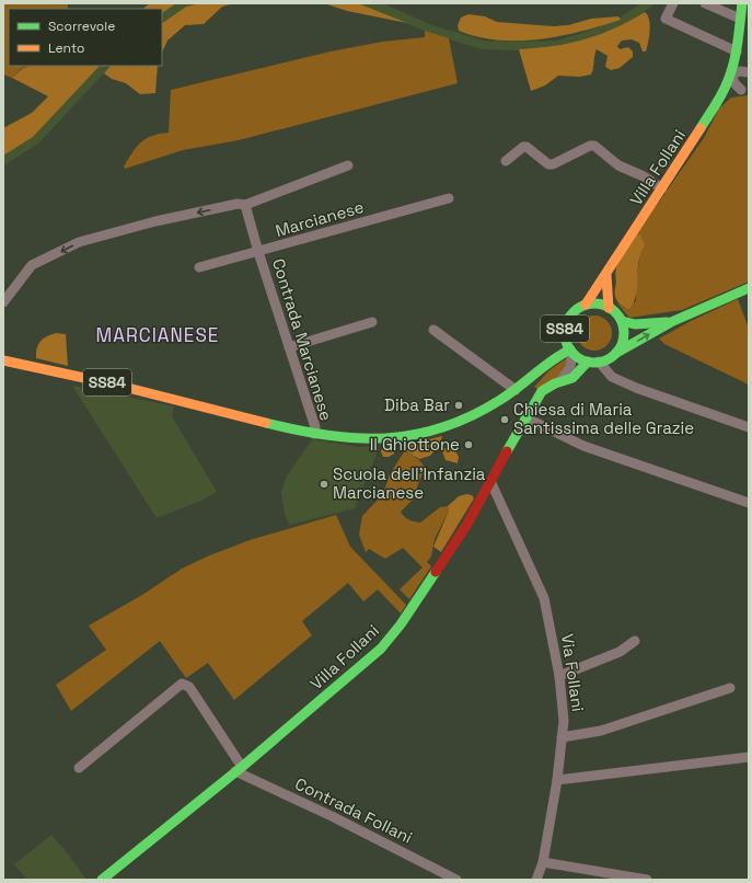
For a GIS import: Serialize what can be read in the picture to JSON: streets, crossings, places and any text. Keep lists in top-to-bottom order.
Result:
{
  "streets": {
    "street": [
      "Villa Follani",
      "Marcianese",
      "SS84",
      "Contrada Marcianese",
      "Via Follani",
      "Contrada Follani"
    ]
  },
  "crossings": [
    ["Villa Follani", "SS84"],
    ["Villa Follani", "Via Follani"],
    ["Villa Follani", "Contrada Follani"],
    ["Marcianese", "Contrada Marcianese"],
    ["SS84", "Contrada Marcianese"]
  ],
  "districts": ["MARCIANESE"],
  "places": [
    "Diba Bar",
    "Chiesa di Maria Santissima delle Grazie",
    "Il Ghiottone",
    "Scuola dell'Infanzia Marcianese"
  ],
  "legend": ["Scorrevole", "Lento"]
}
